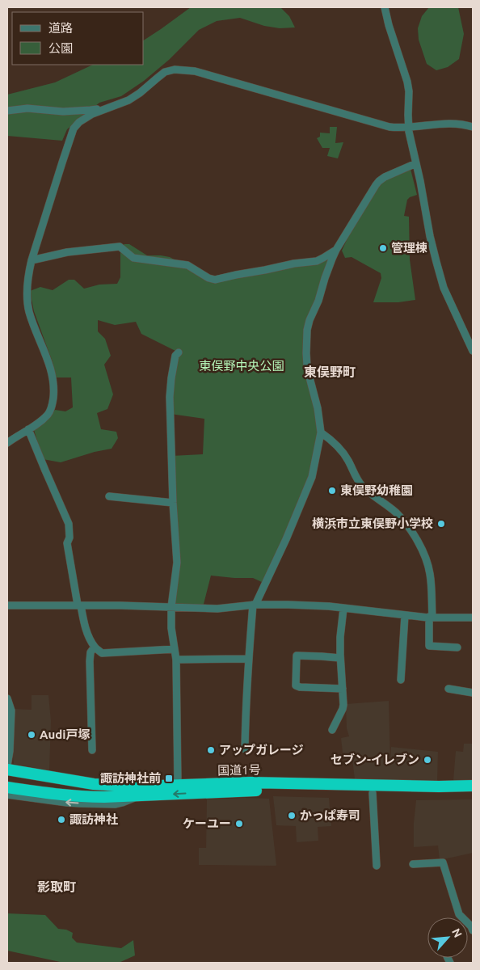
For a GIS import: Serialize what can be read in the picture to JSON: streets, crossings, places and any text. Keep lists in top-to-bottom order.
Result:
{
  "streets": {
    "highway": ["国道1号"]
  },
  "districts": ["東俣野町", "影取町"],
  "parks": ["東俣野中央公園"],
  "places": {
    "other": [
      "管理棟",
      "東俣野幼稚園",
      "横浜市立東俣野小学校",
      "Audi戸塚",
      "アップガレージ",
      "セブン-イレブン",
      "かっぱ寿司",
      "諏訪神社",
      "ケーユー"
    ],
    "transit": ["諏訪神社前"]
  },
  "legend": ["道路", "公園"],
  "north": "top right"
}
